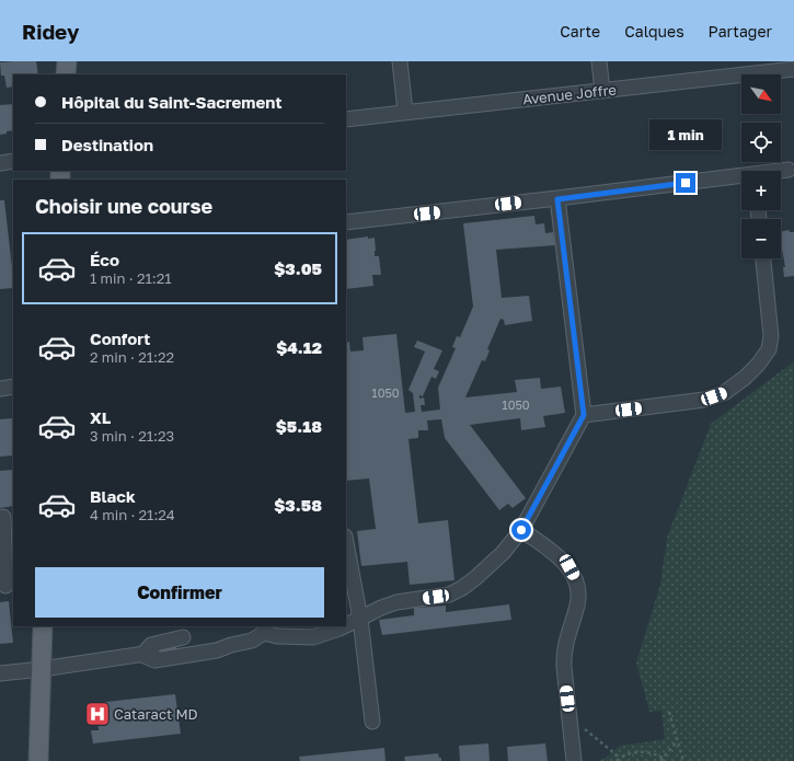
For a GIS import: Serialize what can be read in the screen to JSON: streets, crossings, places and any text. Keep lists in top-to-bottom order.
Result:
{
  "streets": {
    "street": ["Avenue Joffre"]
  },
  "places": {
    "hospital": ["Cataract MD"]
  },
  "house_numbers": ["1050", "1050"],
  "north": "bottom right",
  "page": {
    "header": "Ridey",
    "nav": ["Carte", "Calques", "Partager"],
    "map_buttons": ["+", "−"],
    "banner": ["Hôpital du Saint-Sacrement", "Destination"],
    "bubble": "1 min",
    "heading": "Choisir une course",
    "list": [
      {
        "name": "Éco",
        "note": "1 min · 21:21",
        "value": "$3.05"
      },
      {
        "name": "Confort",
        "note": "2 min · 21:22",
        "value": "$4.12"
      },
      {
        "name": "XL",
        "note": "3 min · 21:23",
        "value": "$5.18"
      },
      {
        "name": "Black",
        "note": "4 min · 21:24",
        "value": "$3.58"
      }
    ],
    "buttons": "Confirmer"
  }
}
